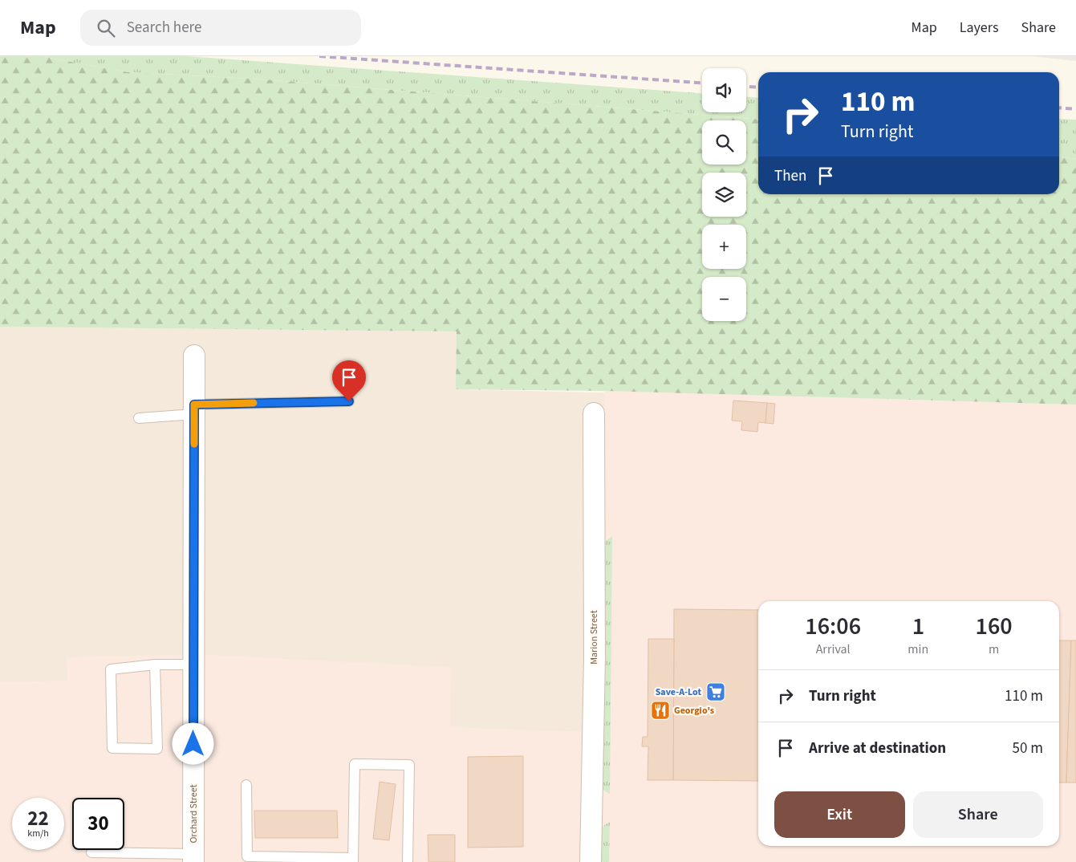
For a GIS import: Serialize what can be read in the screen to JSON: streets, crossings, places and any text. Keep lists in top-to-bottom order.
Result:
{
  "streets": {
    "street": ["Marion Street", "Orchard Street"]
  },
  "places": {
    "supermarket": ["Save-A-Lot"],
    "restaurant": ["Georgio's"]
  },
  "page": {
    "header": "Map",
    "search": "Search here",
    "nav": ["Map", "Layers", "Share"],
    "map_buttons": ["+", "−"],
    "turn": ["110 m", "Turn right"],
    "then": "Then",
    "eta": [
      "16:06",
      "Arrival",
      "1",
      "min",
      "160",
      "m"
    ],
    "list": [
      {
        "name": "Turn right",
        "value": "110 m"
      },
      {
        "name": "Arrive at destination",
        "value": "50 m"
      }
    ],
    "buttons": ["Exit", "Share"],
    "speed": "22 km/h",
    "limit": "30"
  }
}
